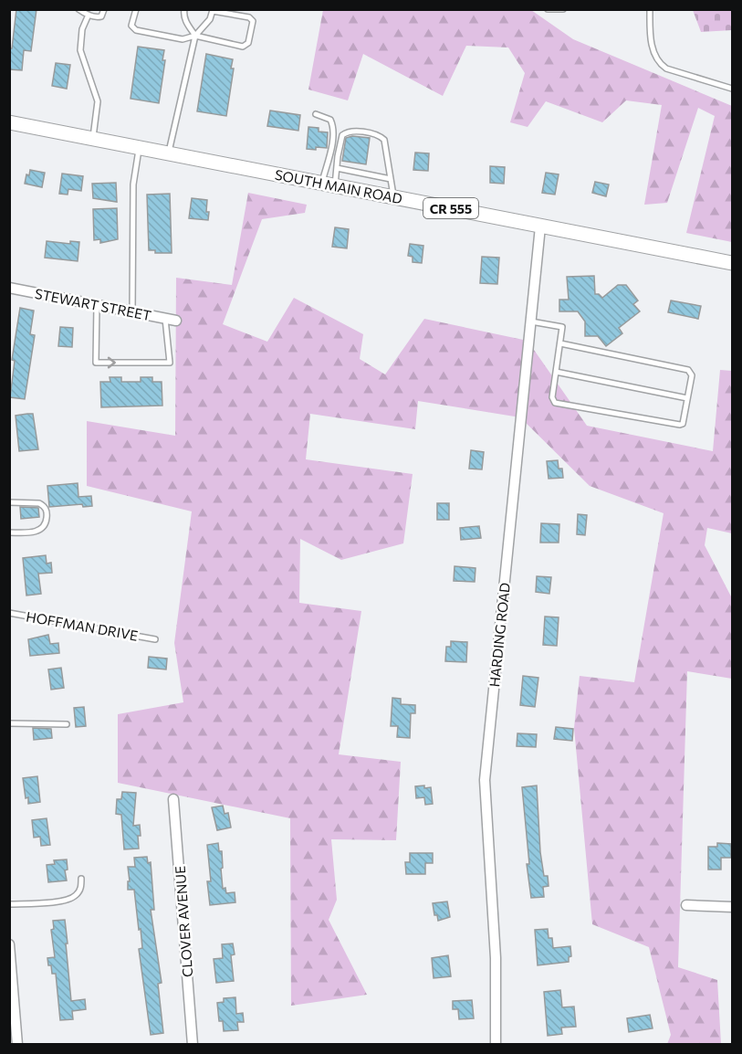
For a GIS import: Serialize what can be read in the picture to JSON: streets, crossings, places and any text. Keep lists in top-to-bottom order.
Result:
{
  "streets": {
    "main road": ["SOUTH MAIN ROAD", "CR 555"],
    "street": ["STEWART STREET", "HARDING ROAD", "CLOVER AVENUE"],
    "lane": ["HOFFMAN DRIVE"]
  },
  "crossings": [
    ["SOUTH MAIN ROAD", "HARDING ROAD"]
  ]
}
